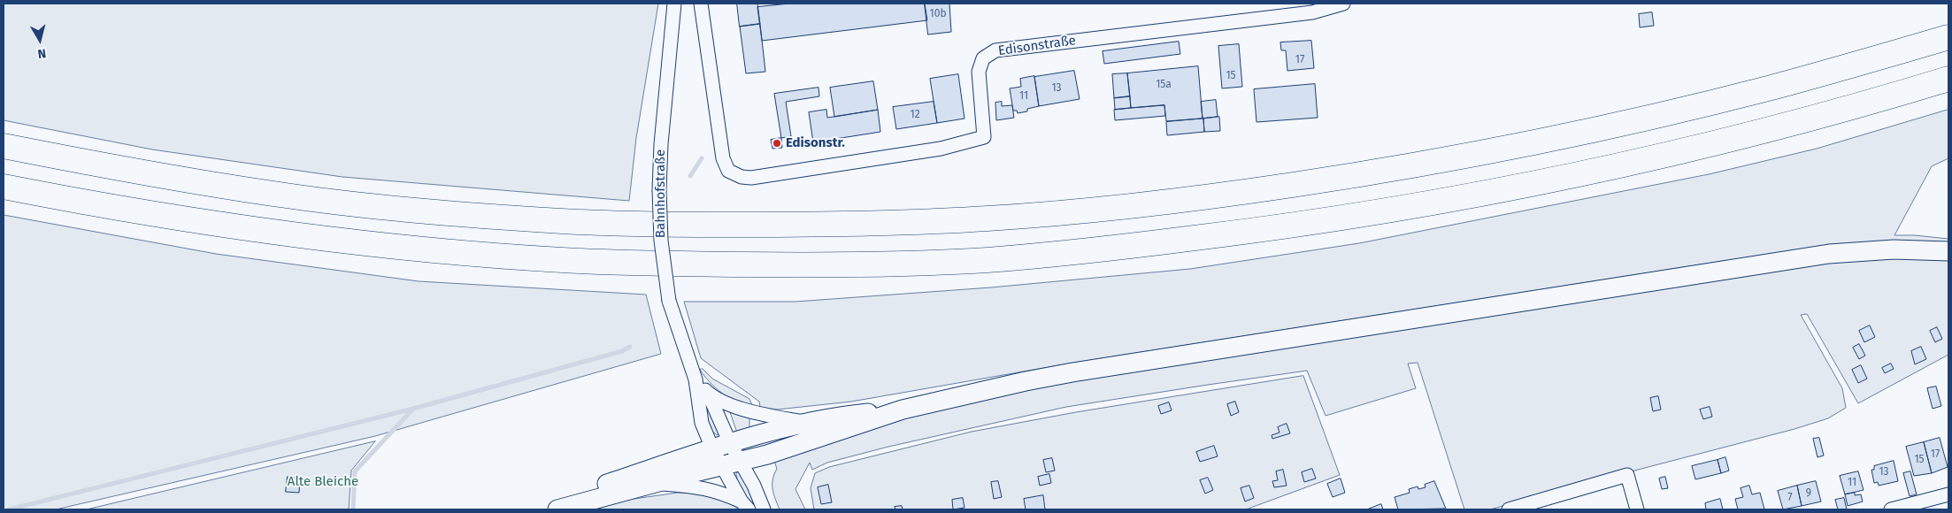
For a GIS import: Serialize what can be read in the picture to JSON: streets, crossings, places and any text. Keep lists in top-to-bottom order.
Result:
{
  "streets": {
    "street": ["Edisonstraße", "Bahnhofstraße"]
  },
  "parks": ["Alte Bleiche"],
  "places": ["Edisonstr."],
  "house_numbers": [
    "10b",
    "17",
    "15",
    "15a",
    "13",
    "11",
    "12",
    "17",
    "15",
    "13",
    "11",
    "9",
    "7"
  ],
  "north": "bottom"
}
